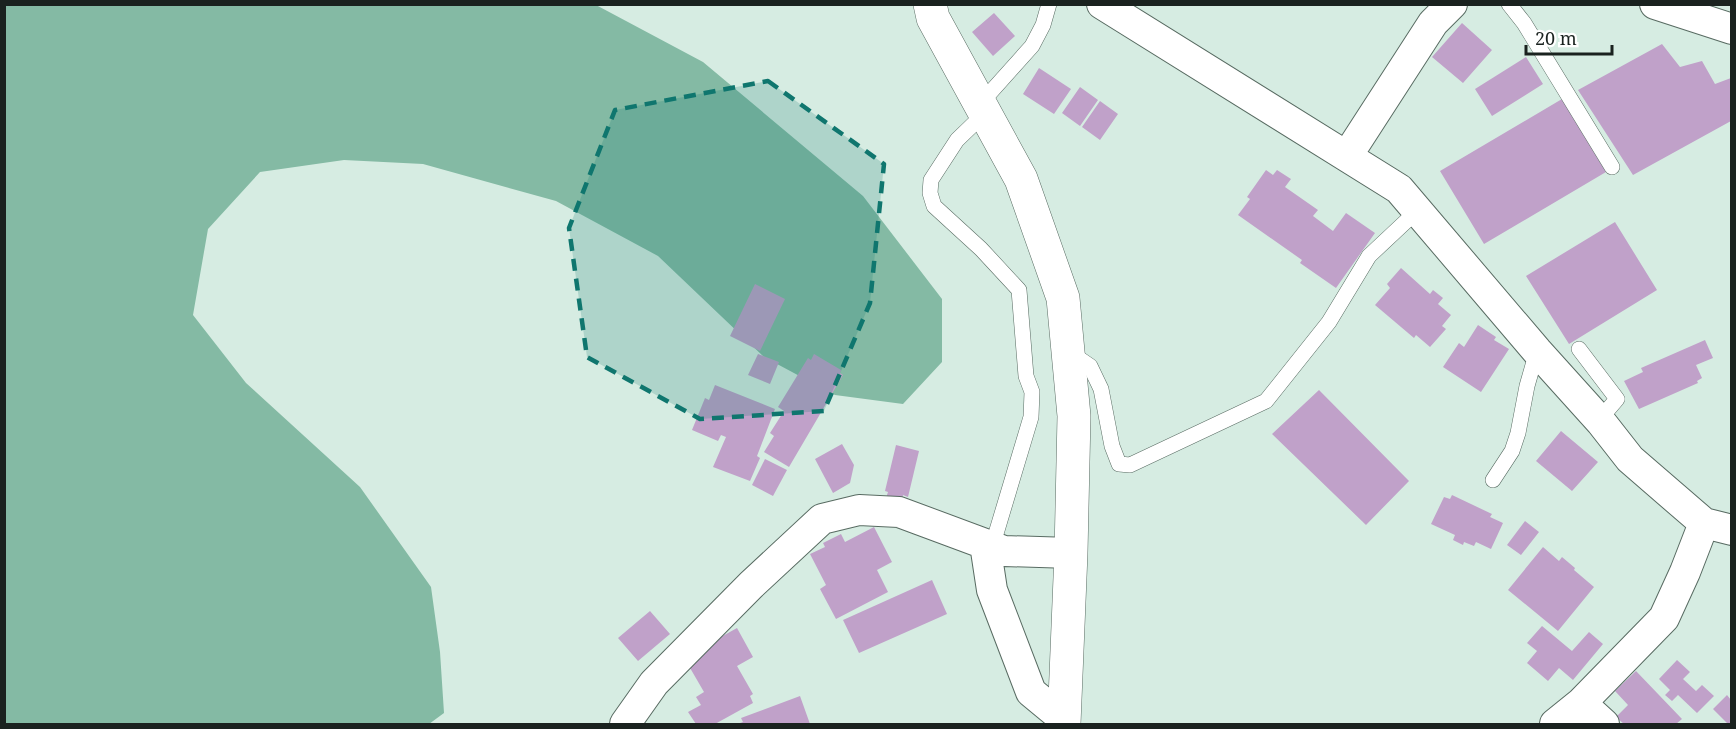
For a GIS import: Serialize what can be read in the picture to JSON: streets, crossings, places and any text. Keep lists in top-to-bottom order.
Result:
{
  "scale_bar": "20 m"
}
